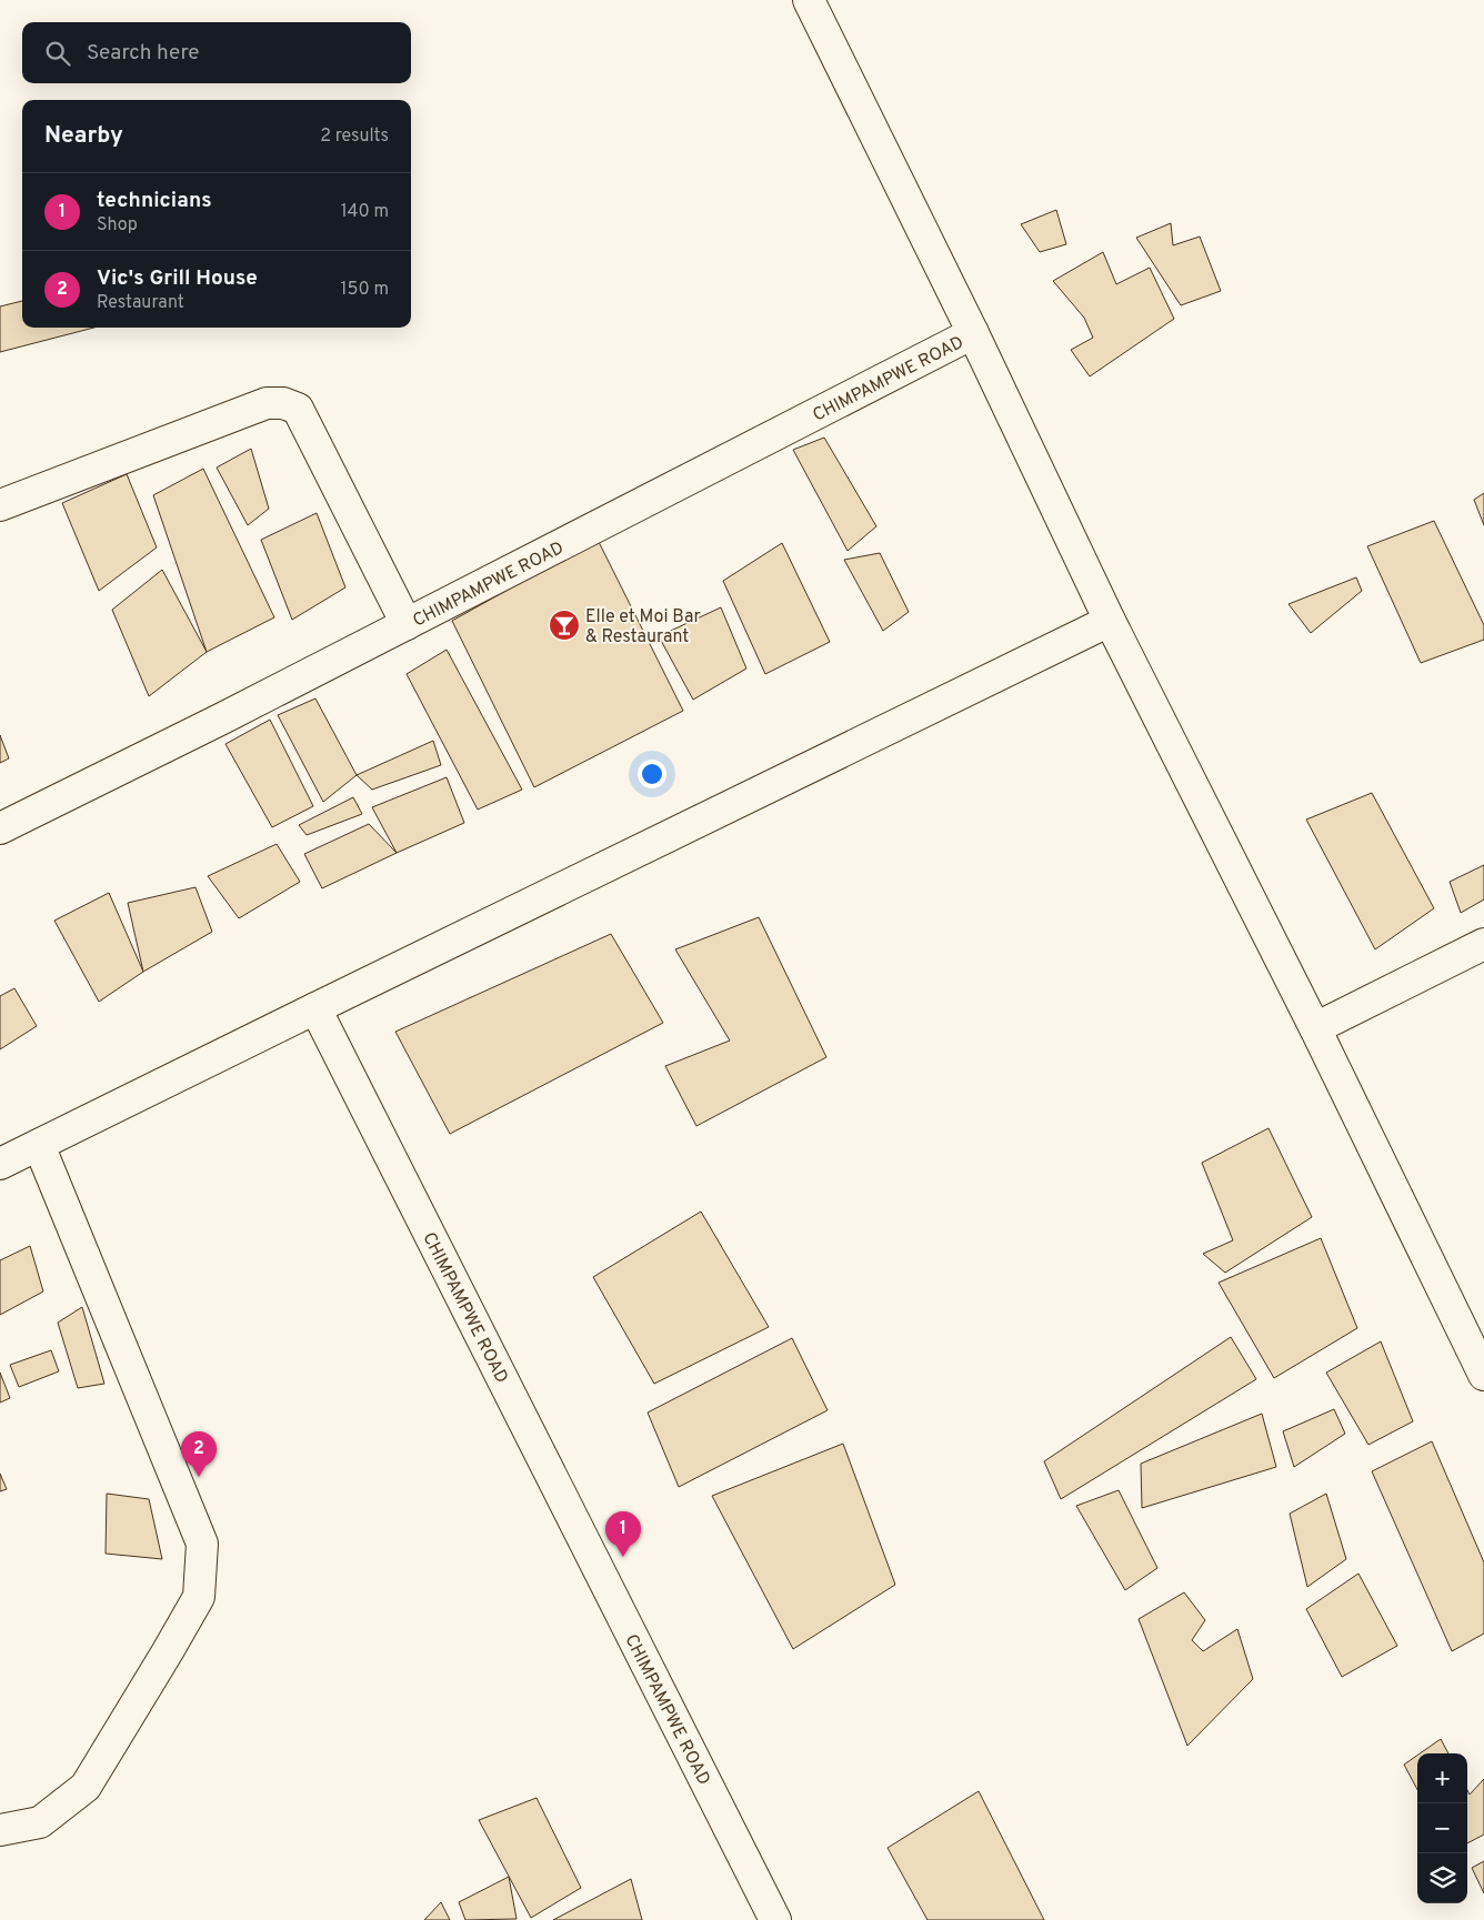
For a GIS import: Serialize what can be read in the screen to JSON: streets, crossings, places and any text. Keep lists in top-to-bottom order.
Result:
{
  "streets": {
    "street": ["CHIMPAMPWE ROAD"]
  },
  "places": {
    "bar": ["Elle et Moi Bar & Restaurant"]
  },
  "page": {
    "search": "Search here",
    "heading": ["Nearby", "2 results"],
    "list": [
      {
        "mark": "1",
        "name": "technicians",
        "note": "Shop",
        "value": "140 m"
      },
      {
        "mark": "2",
        "name": "Vic's Grill House",
        "note": "Restaurant",
        "value": "150 m"
      }
    ],
    "pins": ["2", "1"],
    "map_buttons": ["+", "−"]
  }
}
